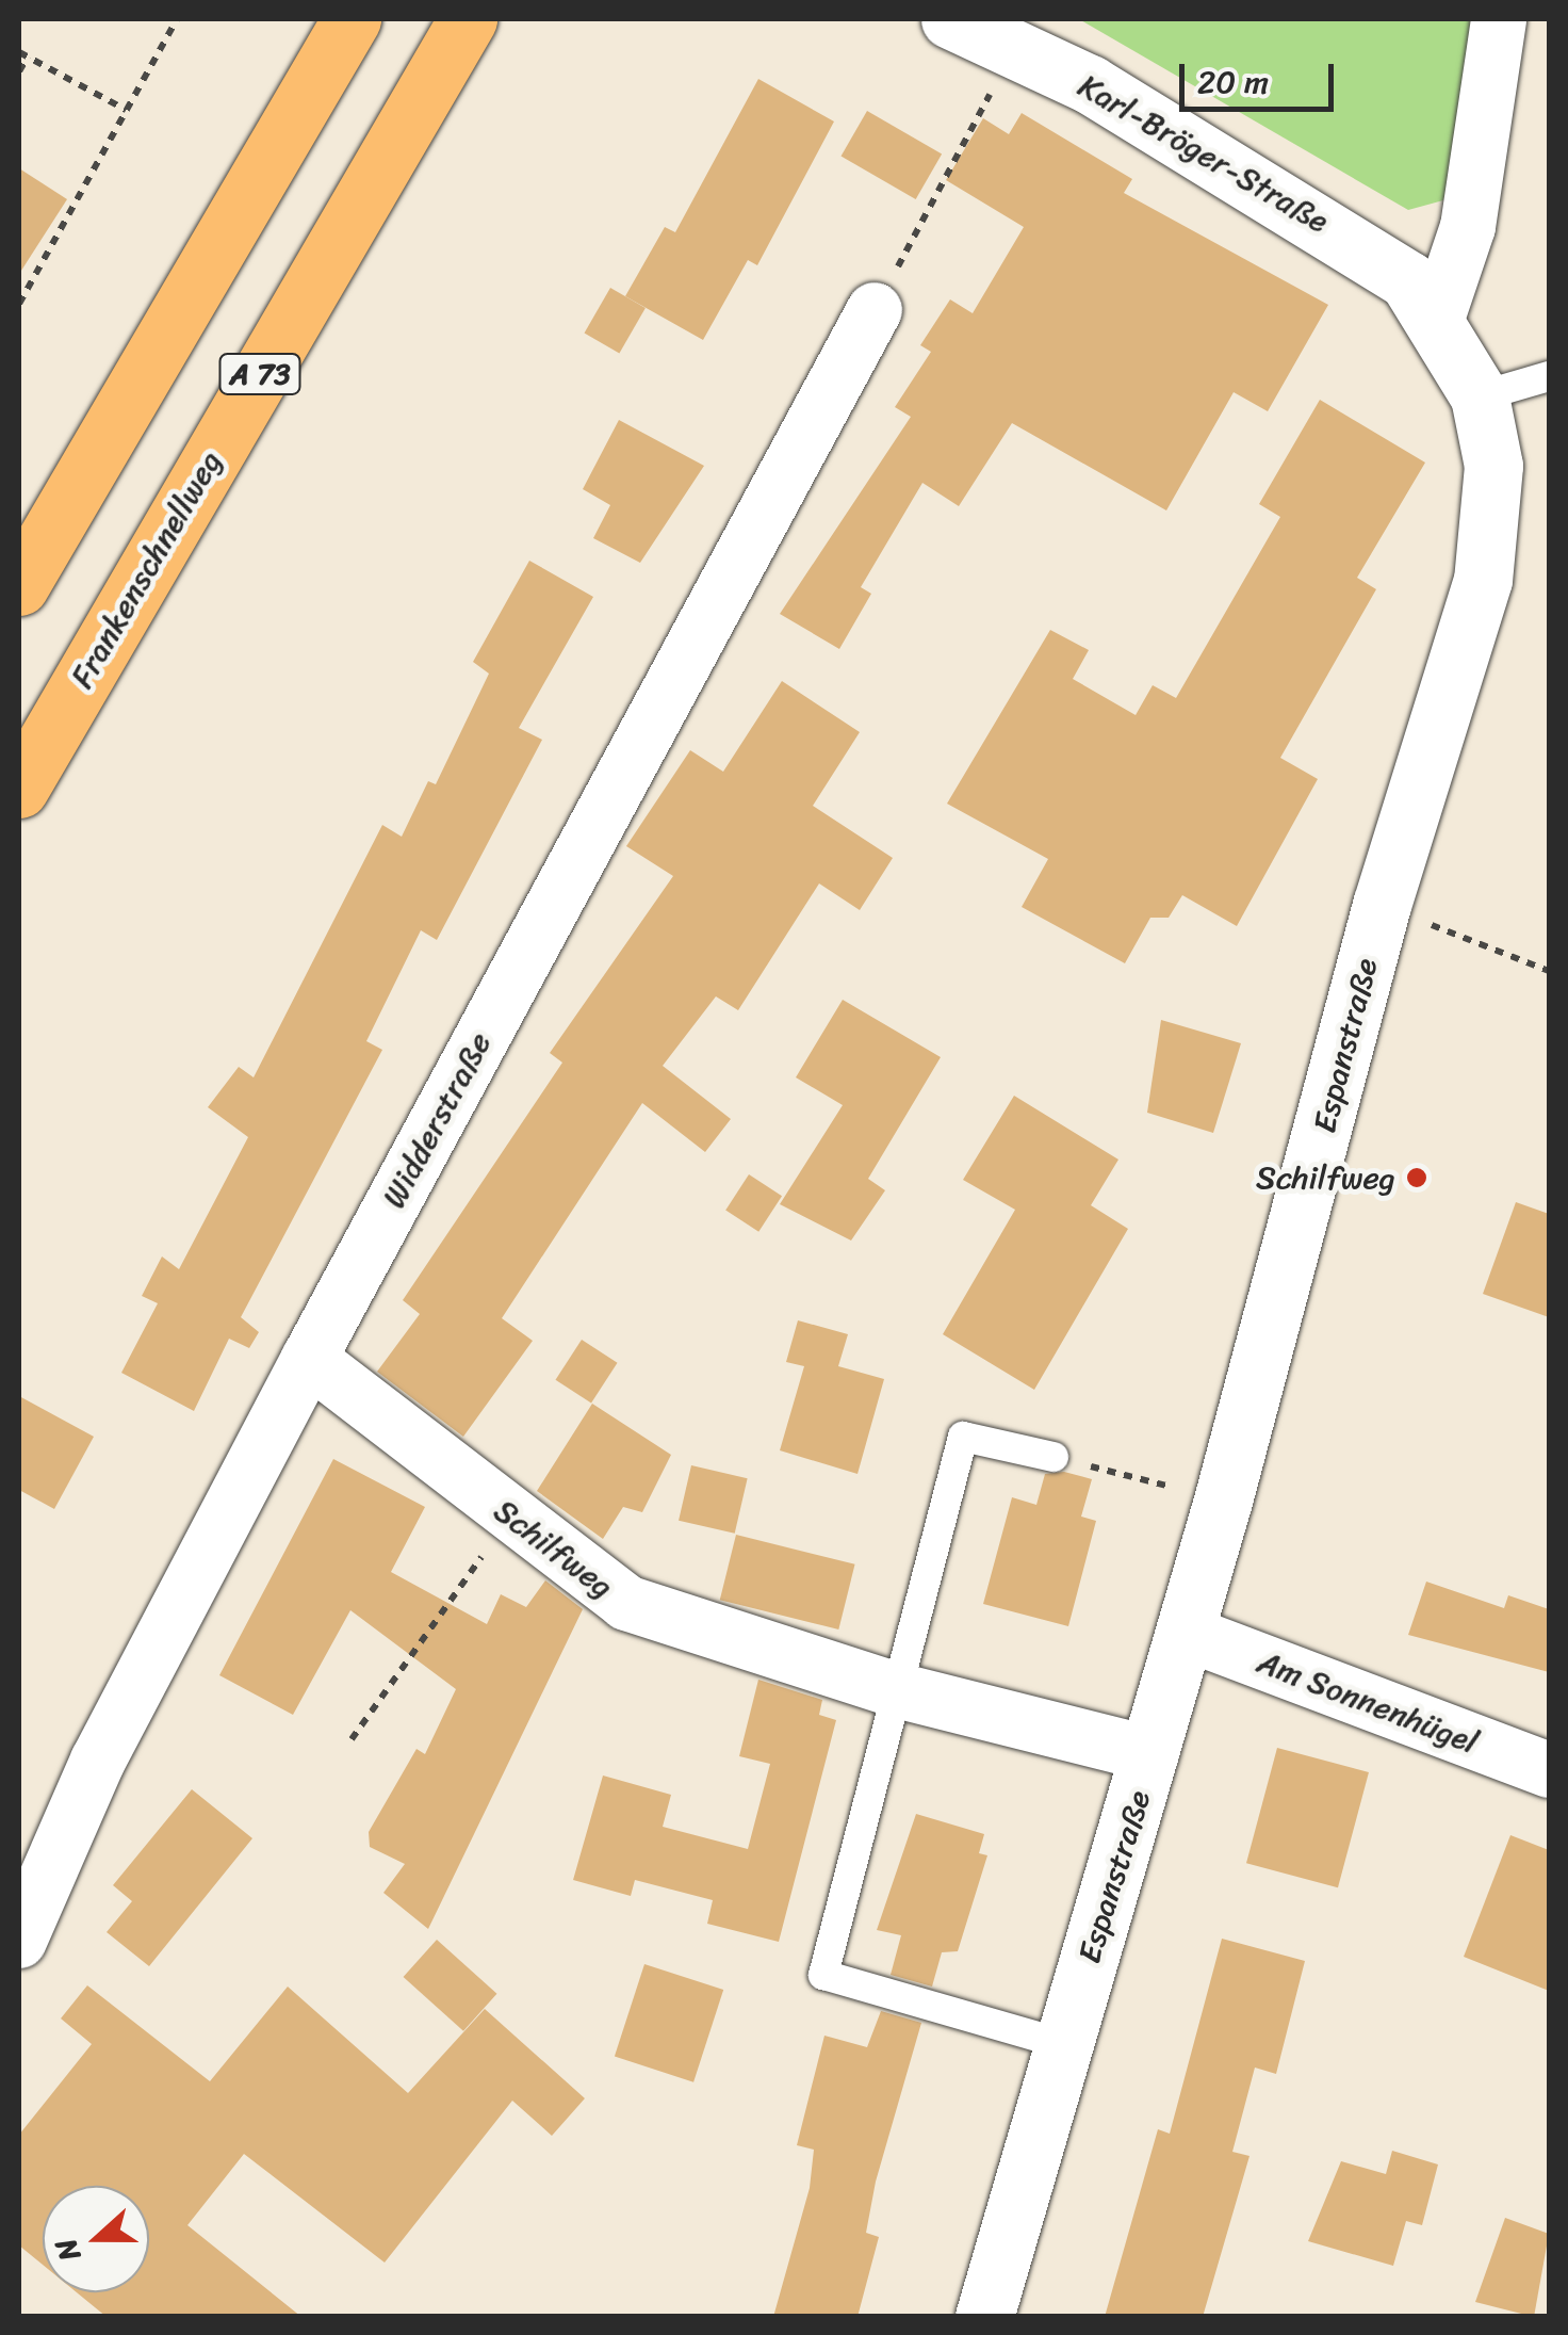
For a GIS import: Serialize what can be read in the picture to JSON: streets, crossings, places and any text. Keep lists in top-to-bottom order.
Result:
{
  "streets": {
    "highway": ["A 73", "Frankenschnellweg"],
    "street": [
      "Karl-Bröger-Straße",
      "Espanstraße",
      "Widderstraße",
      "Schilfweg",
      "Am Sonnenhügel"
    ]
  },
  "crossings": [
    ["Karl-Bröger-Straße", "Espanstraße"],
    ["Espanstraße", "Schilfweg"],
    ["Espanstraße", "Am Sonnenhügel"],
    ["Widderstraße", "Schilfweg"]
  ],
  "places": ["Schilfweg"],
  "scale_bar": "20 m",
  "north": "left"
}
